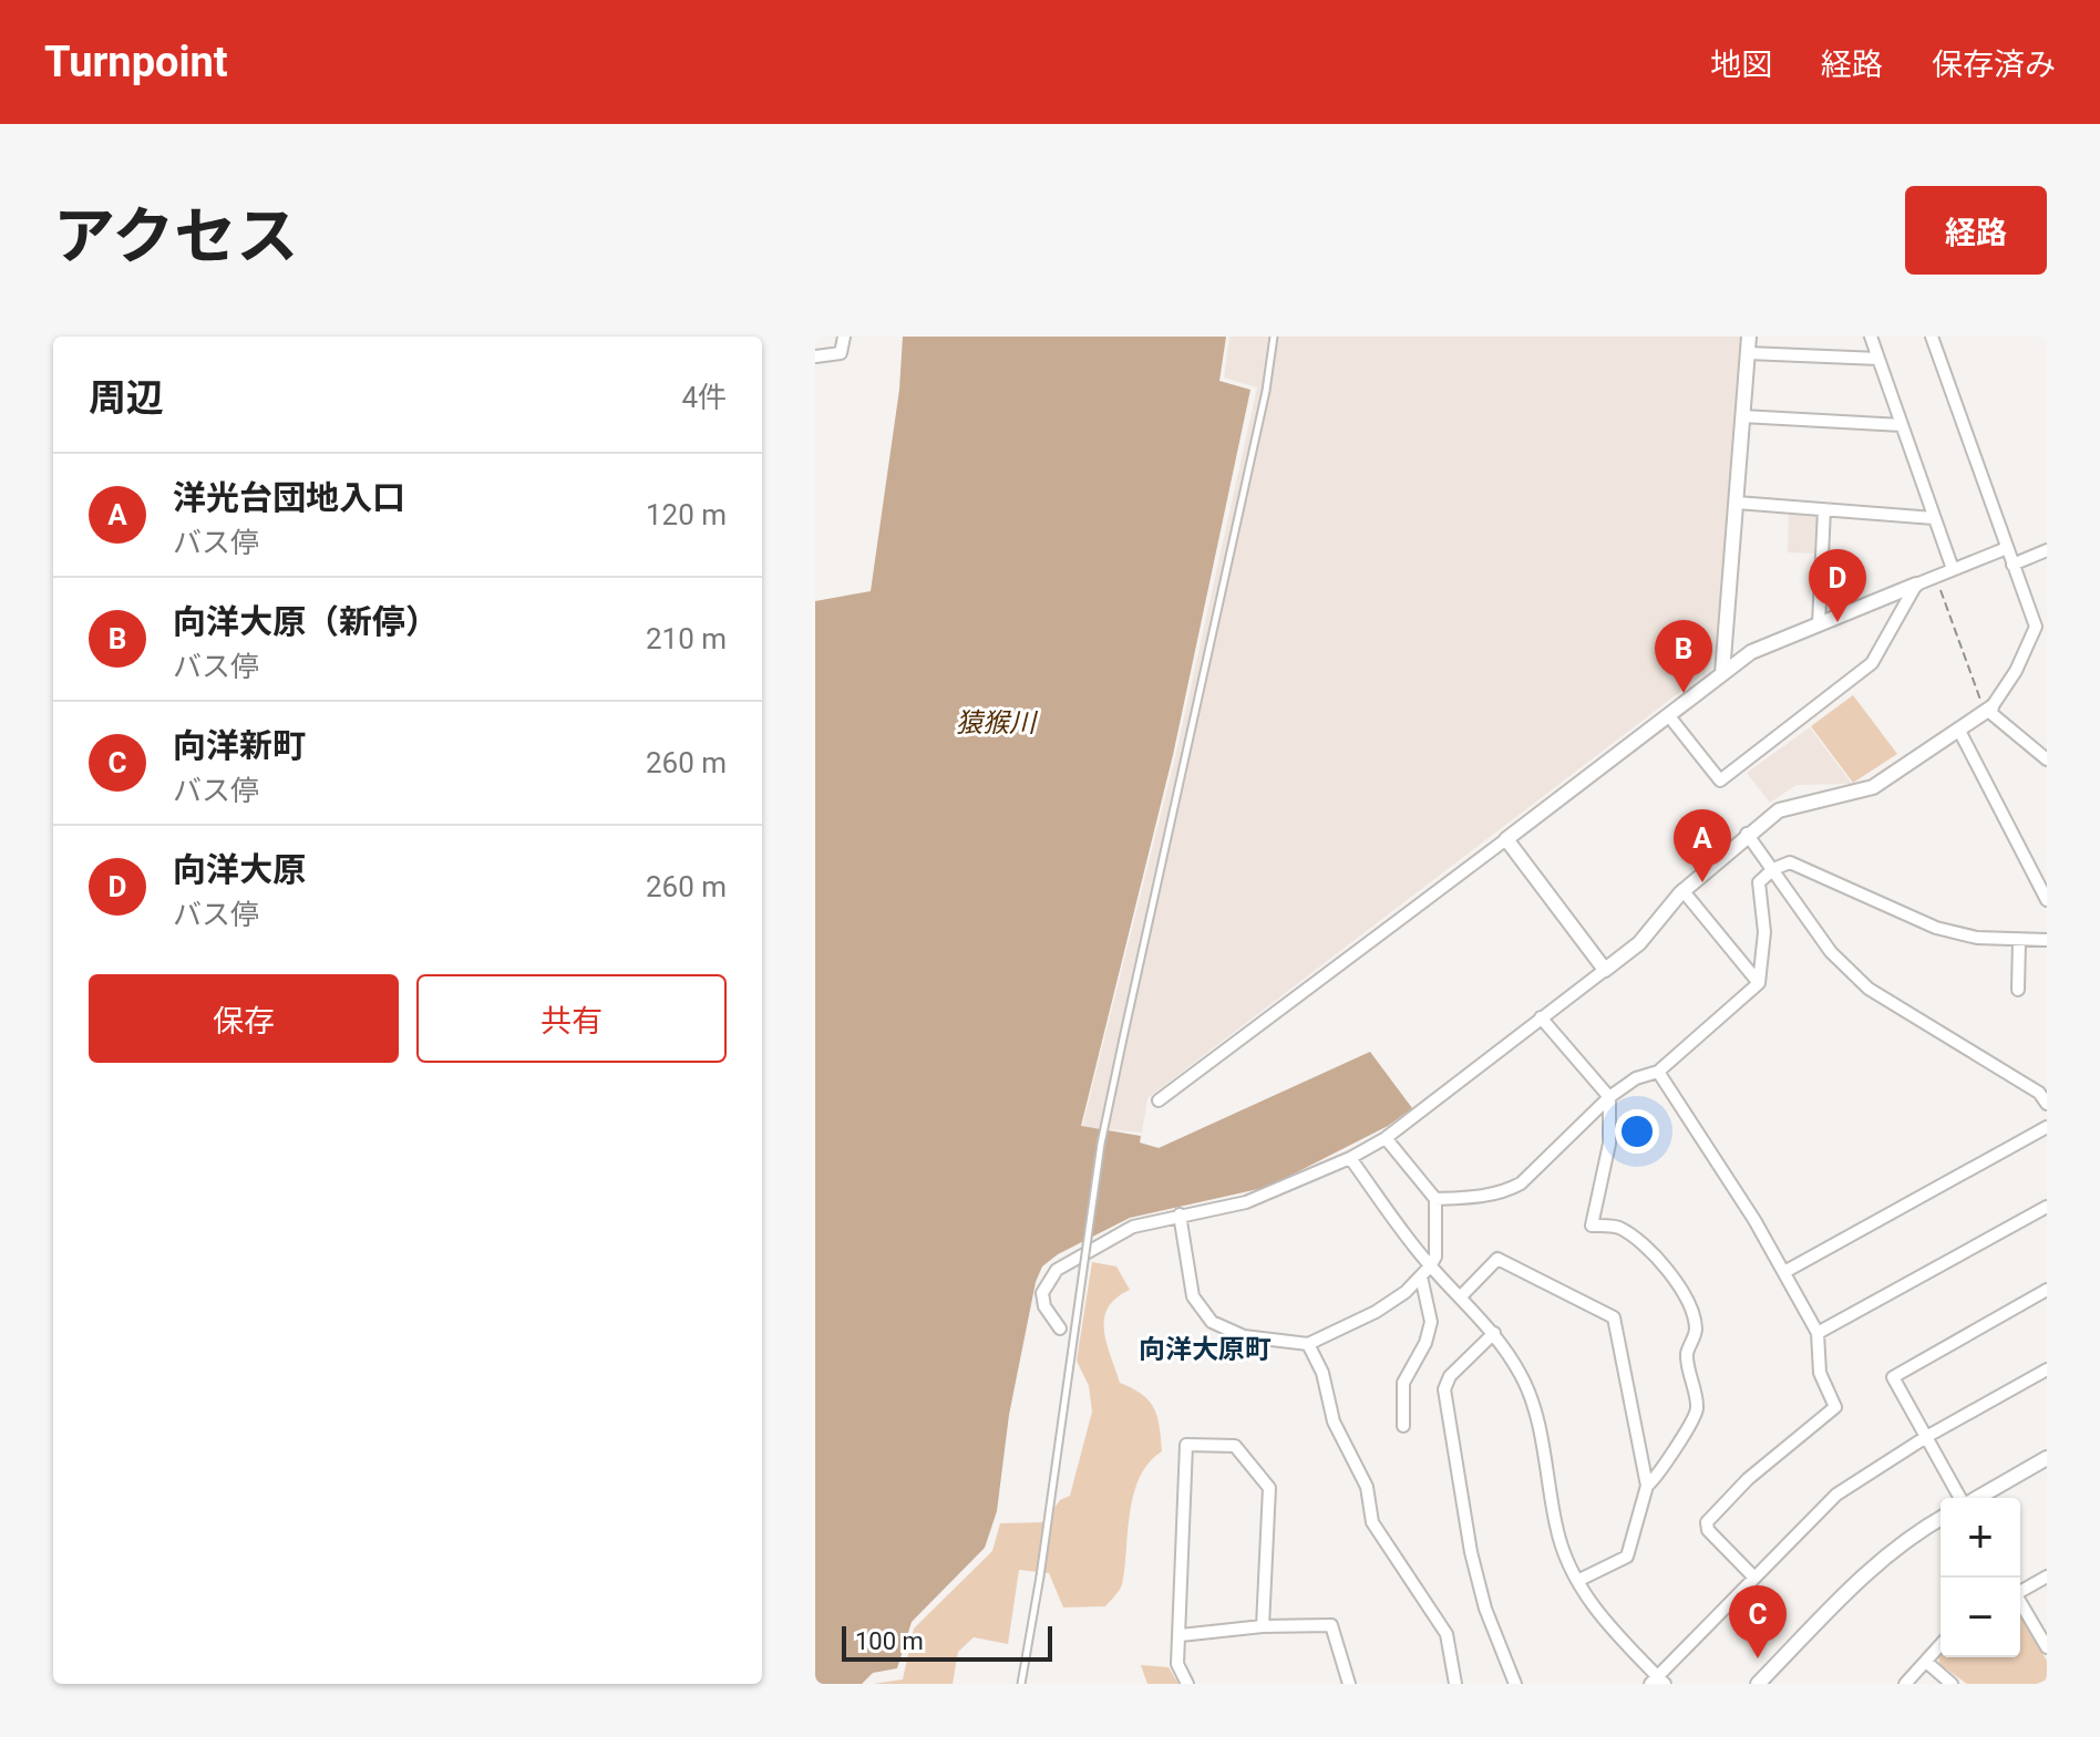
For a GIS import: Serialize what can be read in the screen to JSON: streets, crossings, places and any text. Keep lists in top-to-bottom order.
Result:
{
  "districts": ["向洋大原町"],
  "water": ["猿猴川"],
  "scale_bar": "100 m",
  "page": {
    "header": "Turnpoint",
    "nav": ["地図", "経路", "保存済み"],
    "title": "アクセス",
    "buttons": [
      "経路",
      ["保存", "共有"]
    ],
    "heading": ["周辺", "4件"],
    "list": [
      {
        "mark": "A",
        "name": "洋光台団地入口",
        "note": "バス停",
        "value": "120 m"
      },
      {
        "mark": "B",
        "name": "向洋大原（新停）",
        "note": "バス停",
        "value": "210 m"
      },
      {
        "mark": "C",
        "name": "向洋新町",
        "note": "バス停",
        "value": "260 m"
      },
      {
        "mark": "D",
        "name": "向洋大原",
        "note": "バス停",
        "value": "260 m"
      }
    ],
    "pins": [
      "D",
      "B",
      "A",
      "C"
    ],
    "map_buttons": ["+", "−"],
    "scale": "100 m"
  }
}
